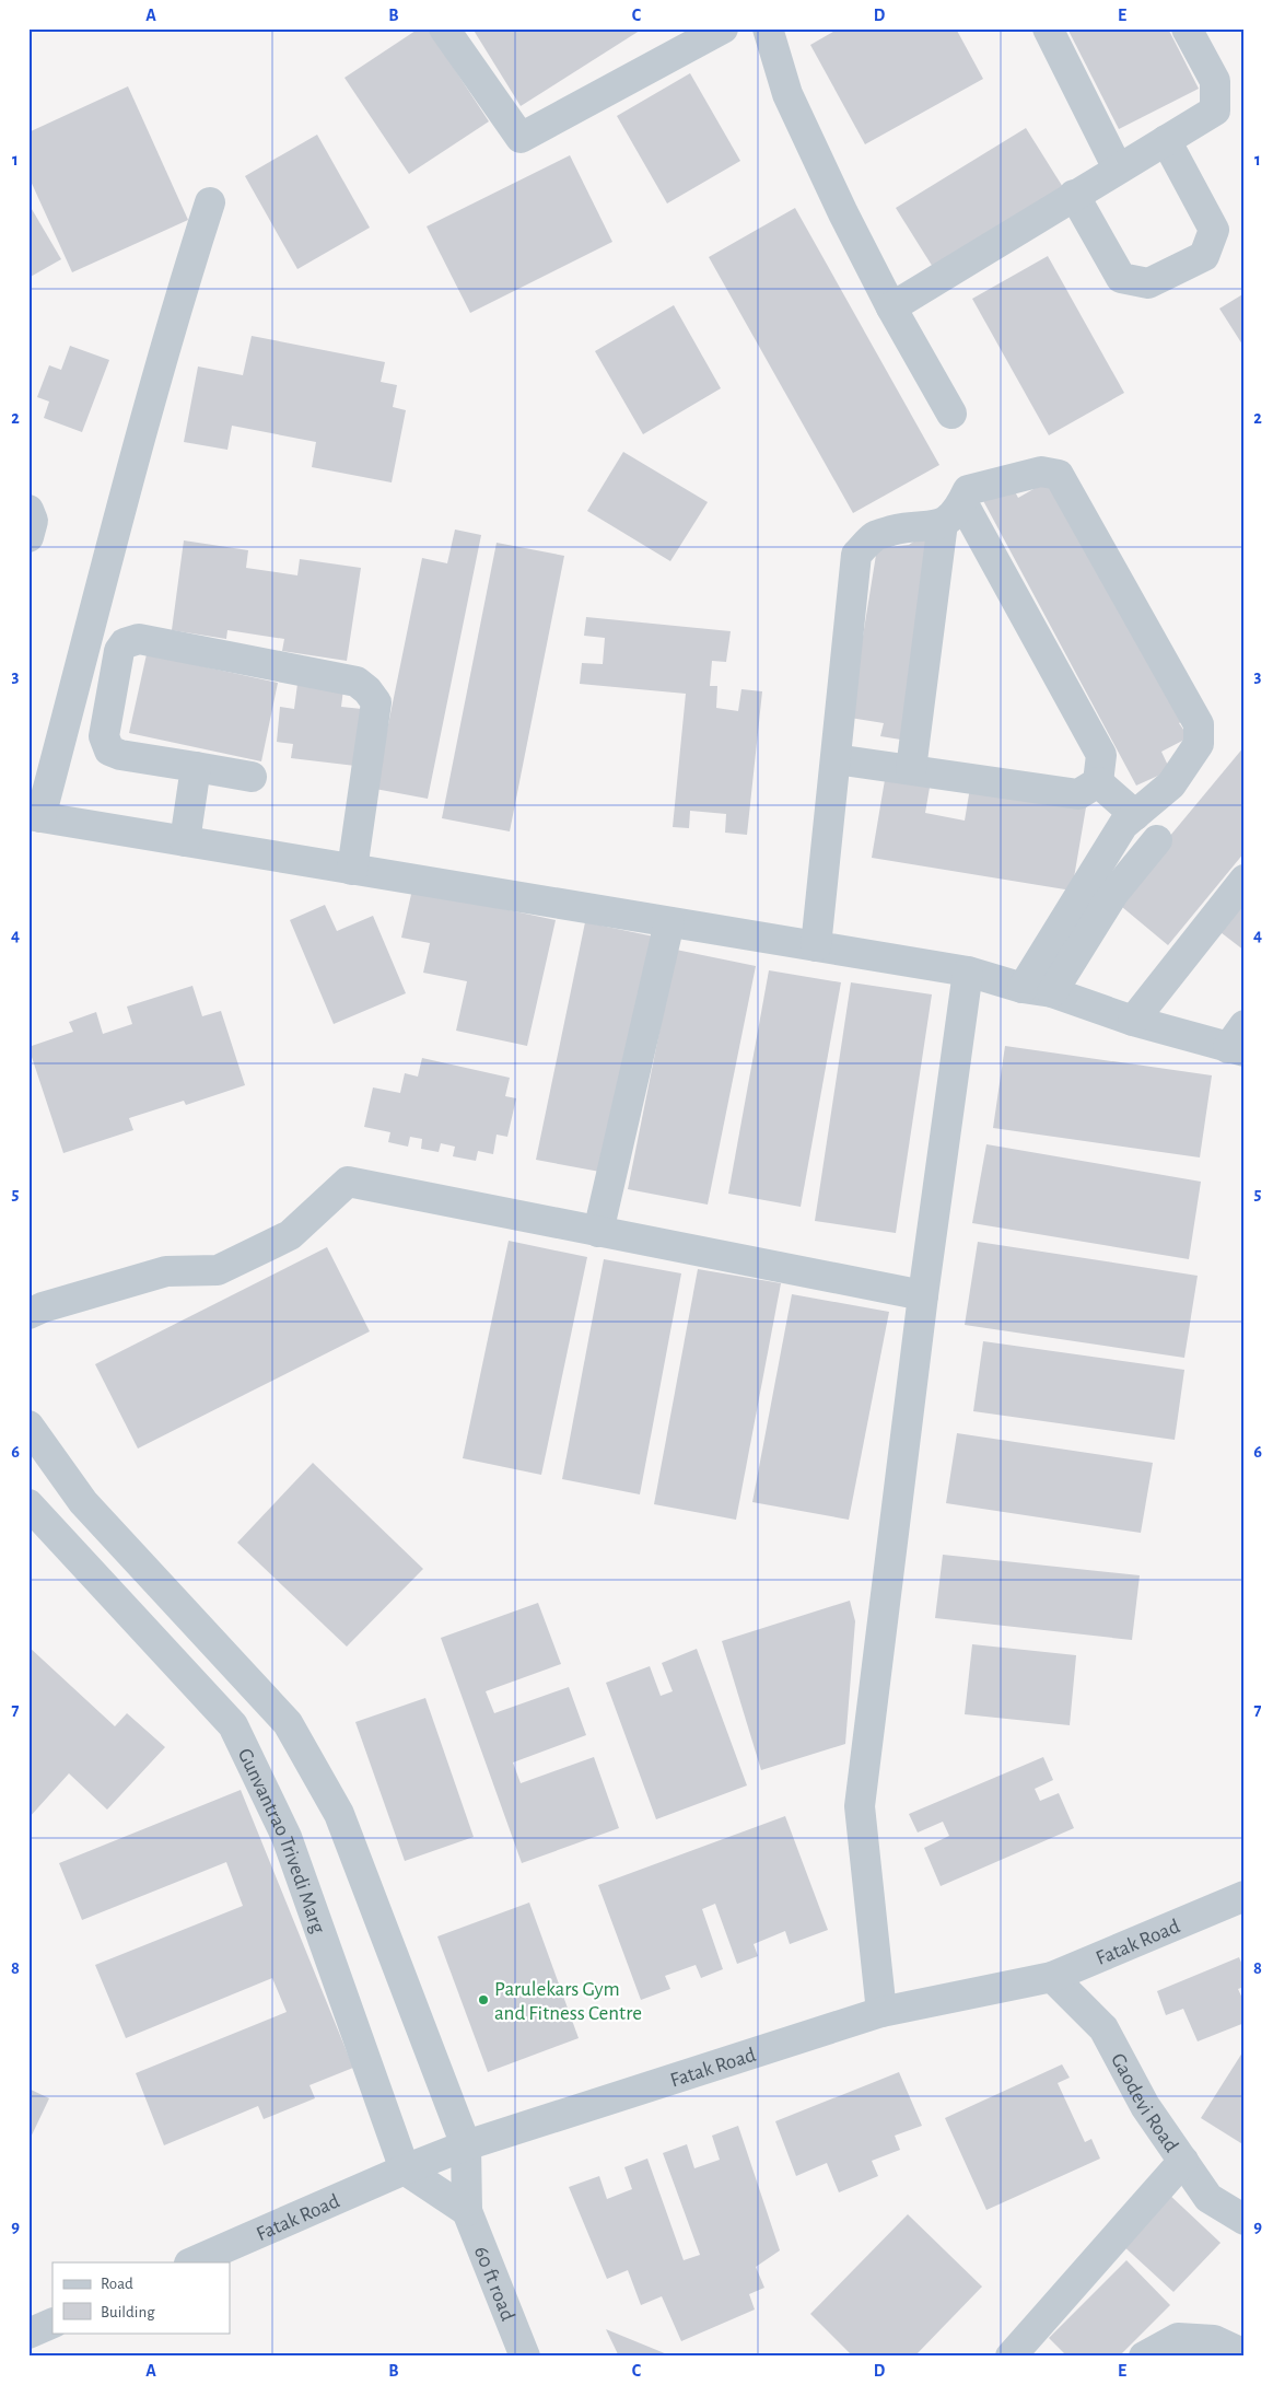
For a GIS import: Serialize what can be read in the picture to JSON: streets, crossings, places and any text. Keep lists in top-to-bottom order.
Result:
{
  "streets": {
    "street": [
      "Gunvantrao Trivedi Marg",
      "Fatak Road",
      "Gaodevi Road",
      "60 ft road"
    ]
  },
  "crossings": [
    ["Gunvantrao Trivedi Marg", "Fatak Road"],
    ["Fatak Road", "Gaodevi Road"]
  ],
  "places": ["Parulekars Gym and Fitness Centre"],
  "legend": ["Road", "Building"],
  "grid": {
    "columns": [
      "A",
      "B",
      "C",
      "D",
      "E"
    ],
    "rows": [
      "1",
      "2",
      "3",
      "4",
      "5",
      "6",
      "7",
      "8",
      "9"
    ]
  }
}
